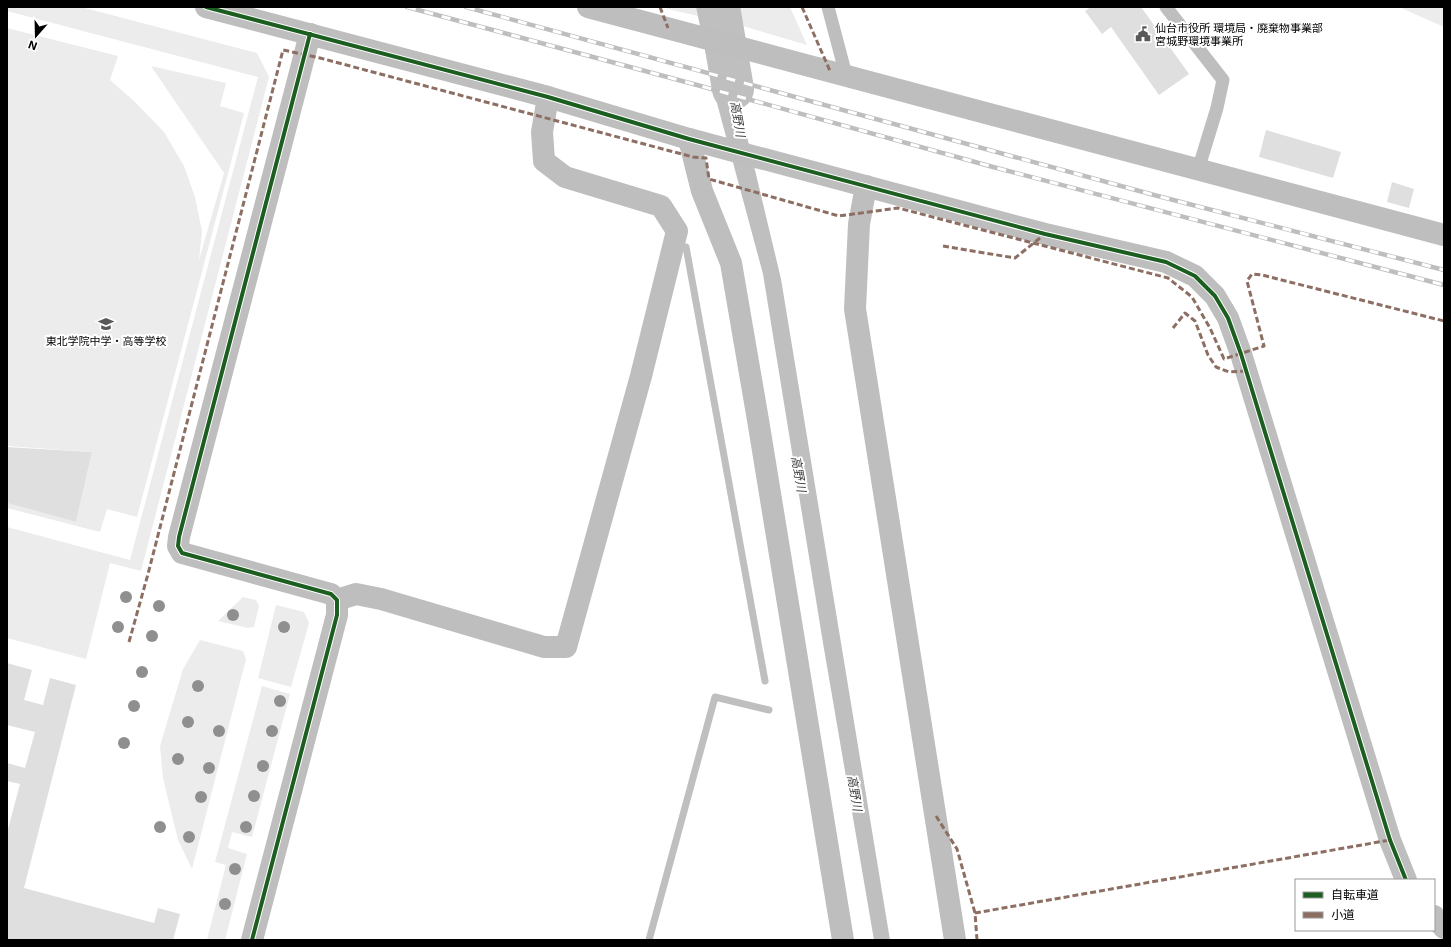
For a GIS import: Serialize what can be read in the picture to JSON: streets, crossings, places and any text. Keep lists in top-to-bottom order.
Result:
{
  "water": ["高野川"],
  "places": {
    "public building": ["仙台市役所 環境局・廃棄物事業部 宮城野環境事業所"],
    "school or university": ["東北学院中学・高等学校"]
  },
  "legend": ["自転車道", "小道"],
  "north": "bottom"
}
